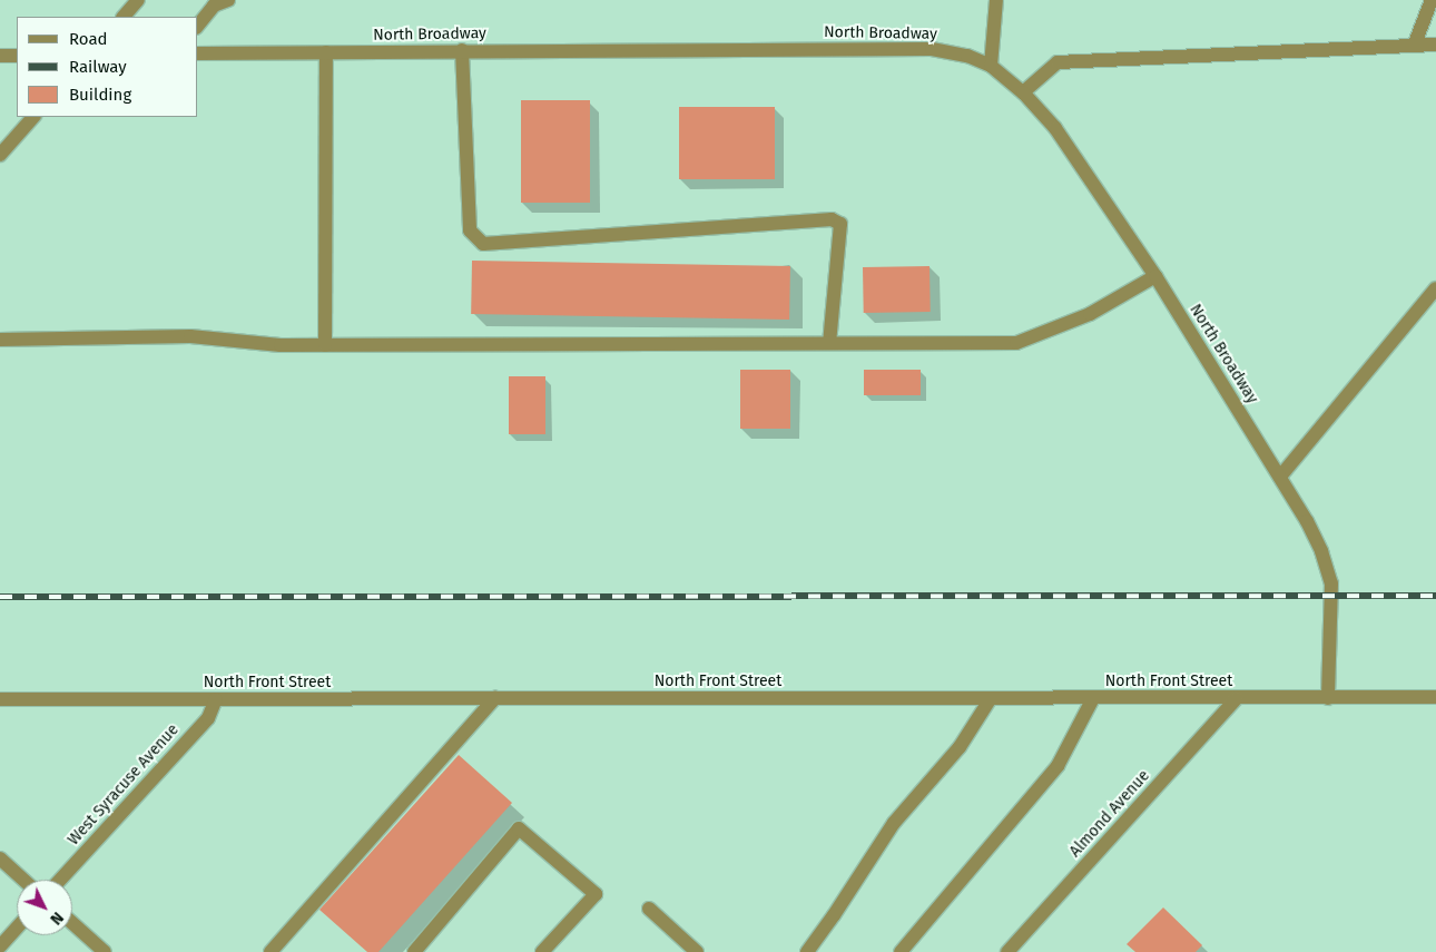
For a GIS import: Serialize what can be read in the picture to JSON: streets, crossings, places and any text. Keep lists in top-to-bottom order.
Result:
{
  "streets": {
    "street": [
      "North Broadway",
      "North Front Street",
      "West Syracuse Avenue",
      "Almond Avenue"
    ]
  },
  "crossings": [
    ["North Broadway", "North Front Street"],
    ["North Front Street", "West Syracuse Avenue"],
    ["North Front Street", "Almond Avenue"]
  ],
  "legend": ["Road", "Railway", "Building"],
  "north": "bottom right"
}
